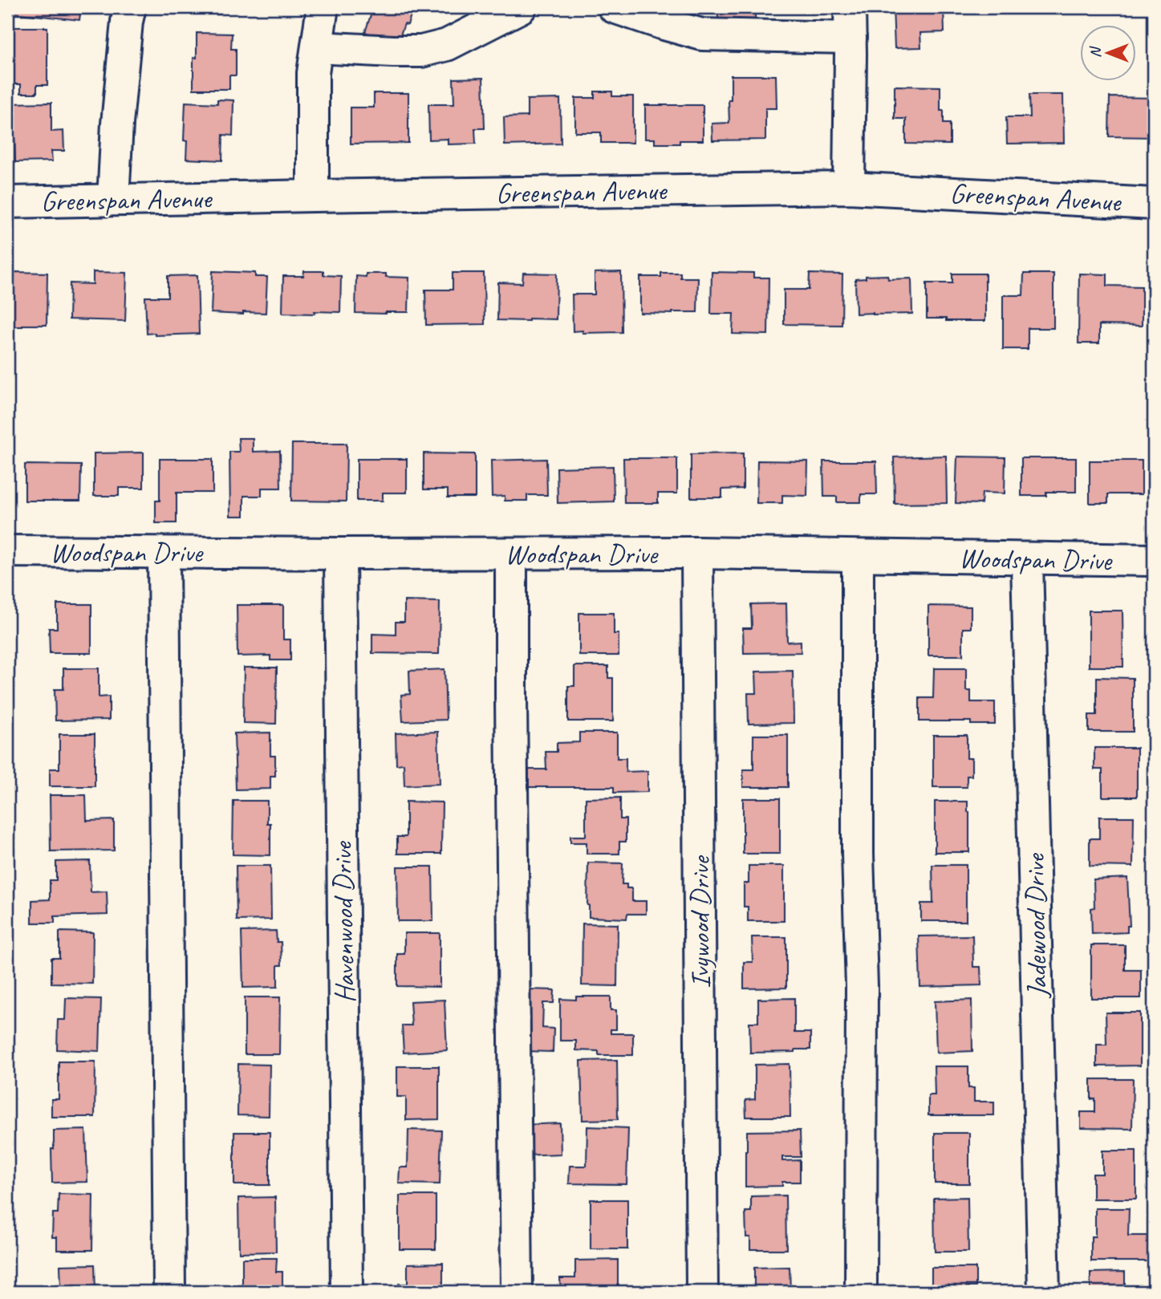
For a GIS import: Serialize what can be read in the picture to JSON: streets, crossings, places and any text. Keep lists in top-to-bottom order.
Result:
{
  "streets": {
    "street": [
      "Greenspan Avenue",
      "Woodspan Drive",
      "Havenwood Drive",
      "Ivywood Drive",
      "Jadewood Drive"
    ]
  },
  "crossings": [
    ["Woodspan Drive", "Havenwood Drive"],
    ["Woodspan Drive", "Ivywood Drive"],
    ["Woodspan Drive", "Jadewood Drive"]
  ],
  "north": "left"
}
